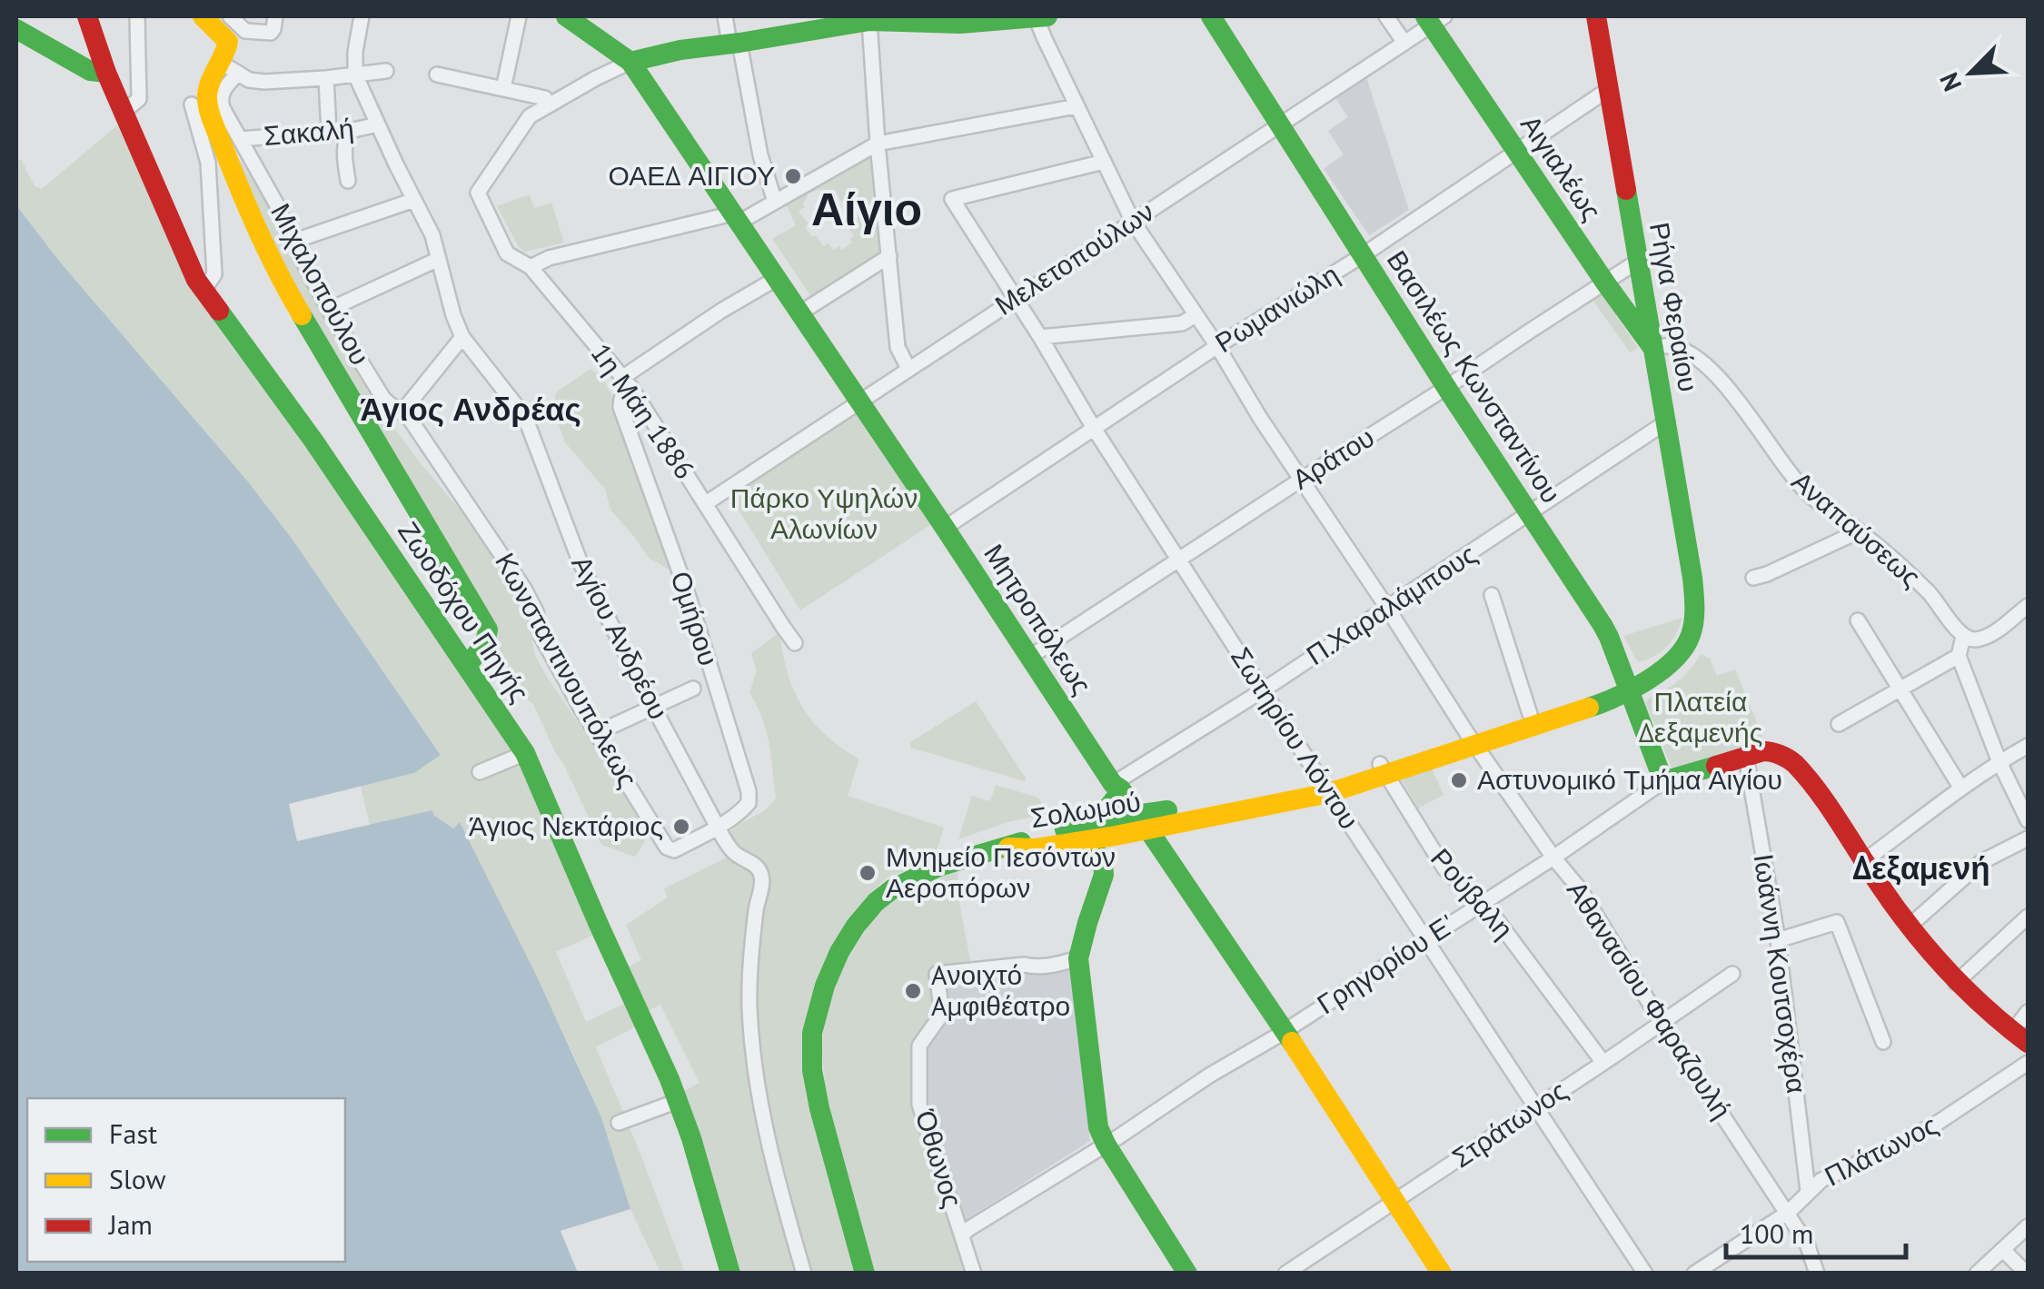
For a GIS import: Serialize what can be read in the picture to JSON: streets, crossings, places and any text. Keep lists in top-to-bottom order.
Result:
{
  "streets": {
    "street": [
      "Σακαλή",
      "Αιγιαλέως",
      "Μελετοπούλων",
      "Μιχαλοπούλου",
      "Ρήγα Φεραίου",
      "Ρωμανιώλη",
      "Βασιλέως Κωνσταντίνου",
      "1η Μάη 1886",
      "Αράτου",
      "Αναπαύσεως",
      "Π.Χαραλάμπους",
      "Ζωοδόχου Πηγής",
      "Ομήρου",
      "Μητροπόλεως",
      "Αγίου Ανδρέου",
      "Κωνσταντινουπόλεως",
      "Σωτηρίου Λόντου",
      "Σολωμού",
      "Ρούβαλη",
      "Γρηγορίου Ε'",
      "Ιωάννη Κουτσοχέρα",
      "Αθανασίου Φαραζουλή",
      "Στράτωνος",
      "Πλάτωνος",
      "Όθωνος"
    ]
  },
  "crossings": [
    ["Σακαλή", "Αγίου Ανδρέου"],
    ["Σακαλή", "Κωνσταντινουπόλεως"],
    ["Αιγιαλέως", "Μελετοπούλων"],
    ["Αιγιαλέως", "Ρήγα Φεραίου"],
    ["Αιγιαλέως", "Ρωμανιώλη"],
    ["Αιγιαλέως", "Αράτου"],
    ["Αιγιαλέως", "Αναπαύσεως"],
    ["Μελετοπούλων", "Βασιλέως Κωνσταντίνου"],
    ["Μελετοπούλων", "1η Μάη 1886"],
    ["Μελετοπούλων", "Μητροπόλεως"],
    ["Μελετοπούλων", "Σωτηρίου Λόντου"],
    ["Μελετοπούλων", "Αθανασίου Φαραζουλή"],
    ["Μιχαλοπούλου", "Ζωοδόχου Πηγής"],
    ["Μιχαλοπούλου", "Κωνσταντινουπόλεως"],
    ["Ρήγα Φεραίου", "Ρωμανιώλη"],
    ["Ρήγα Φεραίου", "Αράτου"],
    ["Ρήγα Φεραίου", "Αναπαύσεως"],
    ["Ρήγα Φεραίου", "Π.Χαραλάμπους"],
    ["Ρήγα Φεραίου", "Σολωμού"],
    ["Ρωμανιώλη", "Βασιλέως Κωνσταντίνου"],
    ["Ρωμανιώλη", "Μητροπόλεως"],
    ["Ρωμανιώλη", "Σωτηρίου Λόντου"],
    ["Ρωμανιώλη", "Αθανασίου Φαραζουλή"],
    ["Βασιλέως Κωνσταντίνου", "Αράτου"],
    ["Βασιλέως Κωνσταντίνου", "Π.Χαραλάμπους"],
    ["Βασιλέως Κωνσταντίνου", "Σολωμού"],
    ["Βασιλέως Κωνσταντίνου", "Γρηγορίου Ε'"],
    ["1η Μάη 1886", "Ομήρου"],
    ["Αράτου", "Μητροπόλεως"],
    ["Αράτου", "Σωτηρίου Λόντου"],
    ["Αράτου", "Αθανασίου Φαραζουλή"],
    ["Π.Χαραλάμπους", "Μητροπόλεως"],
    ["Π.Χαραλάμπους", "Σωτηρίου Λόντου"],
    ["Π.Χαραλάμπους", "Αθανασίου Φαραζουλή"],
    ["Ομήρου", "Αγίου Ανδρέου"],
    ["Ομήρου", "Κωνσταντινουπόλεως"],
    ["Μητροπόλεως", "Σολωμού"],
    ["Μητροπόλεως", "Γρηγορίου Ε'"],
    ["Μητροπόλεως", "Στράτωνος"],
    ["Αγίου Ανδρέου", "Κωνσταντινουπόλεως"],
    ["Σωτηρίου Λόντου", "Σολωμού"],
    ["Σωτηρίου Λόντου", "Γρηγορίου Ε'"],
    ["Σωτηρίου Λόντου", "Αθανασίου Φαραζουλή"],
    ["Σωτηρίου Λόντου", "Στράτωνος"],
    ["Σολωμού", "Ρούβαλη"],
    ["Σολωμού", "Αθανασίου Φαραζουλή"],
    ["Ρούβαλη", "Γρηγορίου Ε'"],
    ["Ρούβαλη", "Στράτωνος"],
    ["Γρηγορίου Ε'", "Αθανασίου Φαραζουλή"],
    ["Γρηγορίου Ε'", "Όθωνος"],
    ["Ιωάννη Κουτσοχέρα", "Πλάτωνος"],
    ["Αθανασίου Φαραζουλή", "Στράτωνος"],
    ["Αθανασίου Φαραζουλή", "Πλάτωνος"]
  ],
  "districts": ["Αίγιο", "Άγιος Ανδρέας", "Δεξαμενή"],
  "parks": ["Πάρκο Υψηλών Αλωνίων", "Πλατεία Δεξαμενής"],
  "places": [
    "ΟΑΕΔ ΑΙΓΙΟΥ",
    "Αστυνομικό Τμήμα Αιγίου",
    "Άγιος Νεκτάριος",
    "Μνημείο Πεσόντων Αεροπόρων",
    "Aνοιχτό Aμφιθέατρο"
  ],
  "legend": ["Fast", "Slow", "Jam"],
  "scale_bar": "100 m",
  "north": "bottom left"
}
